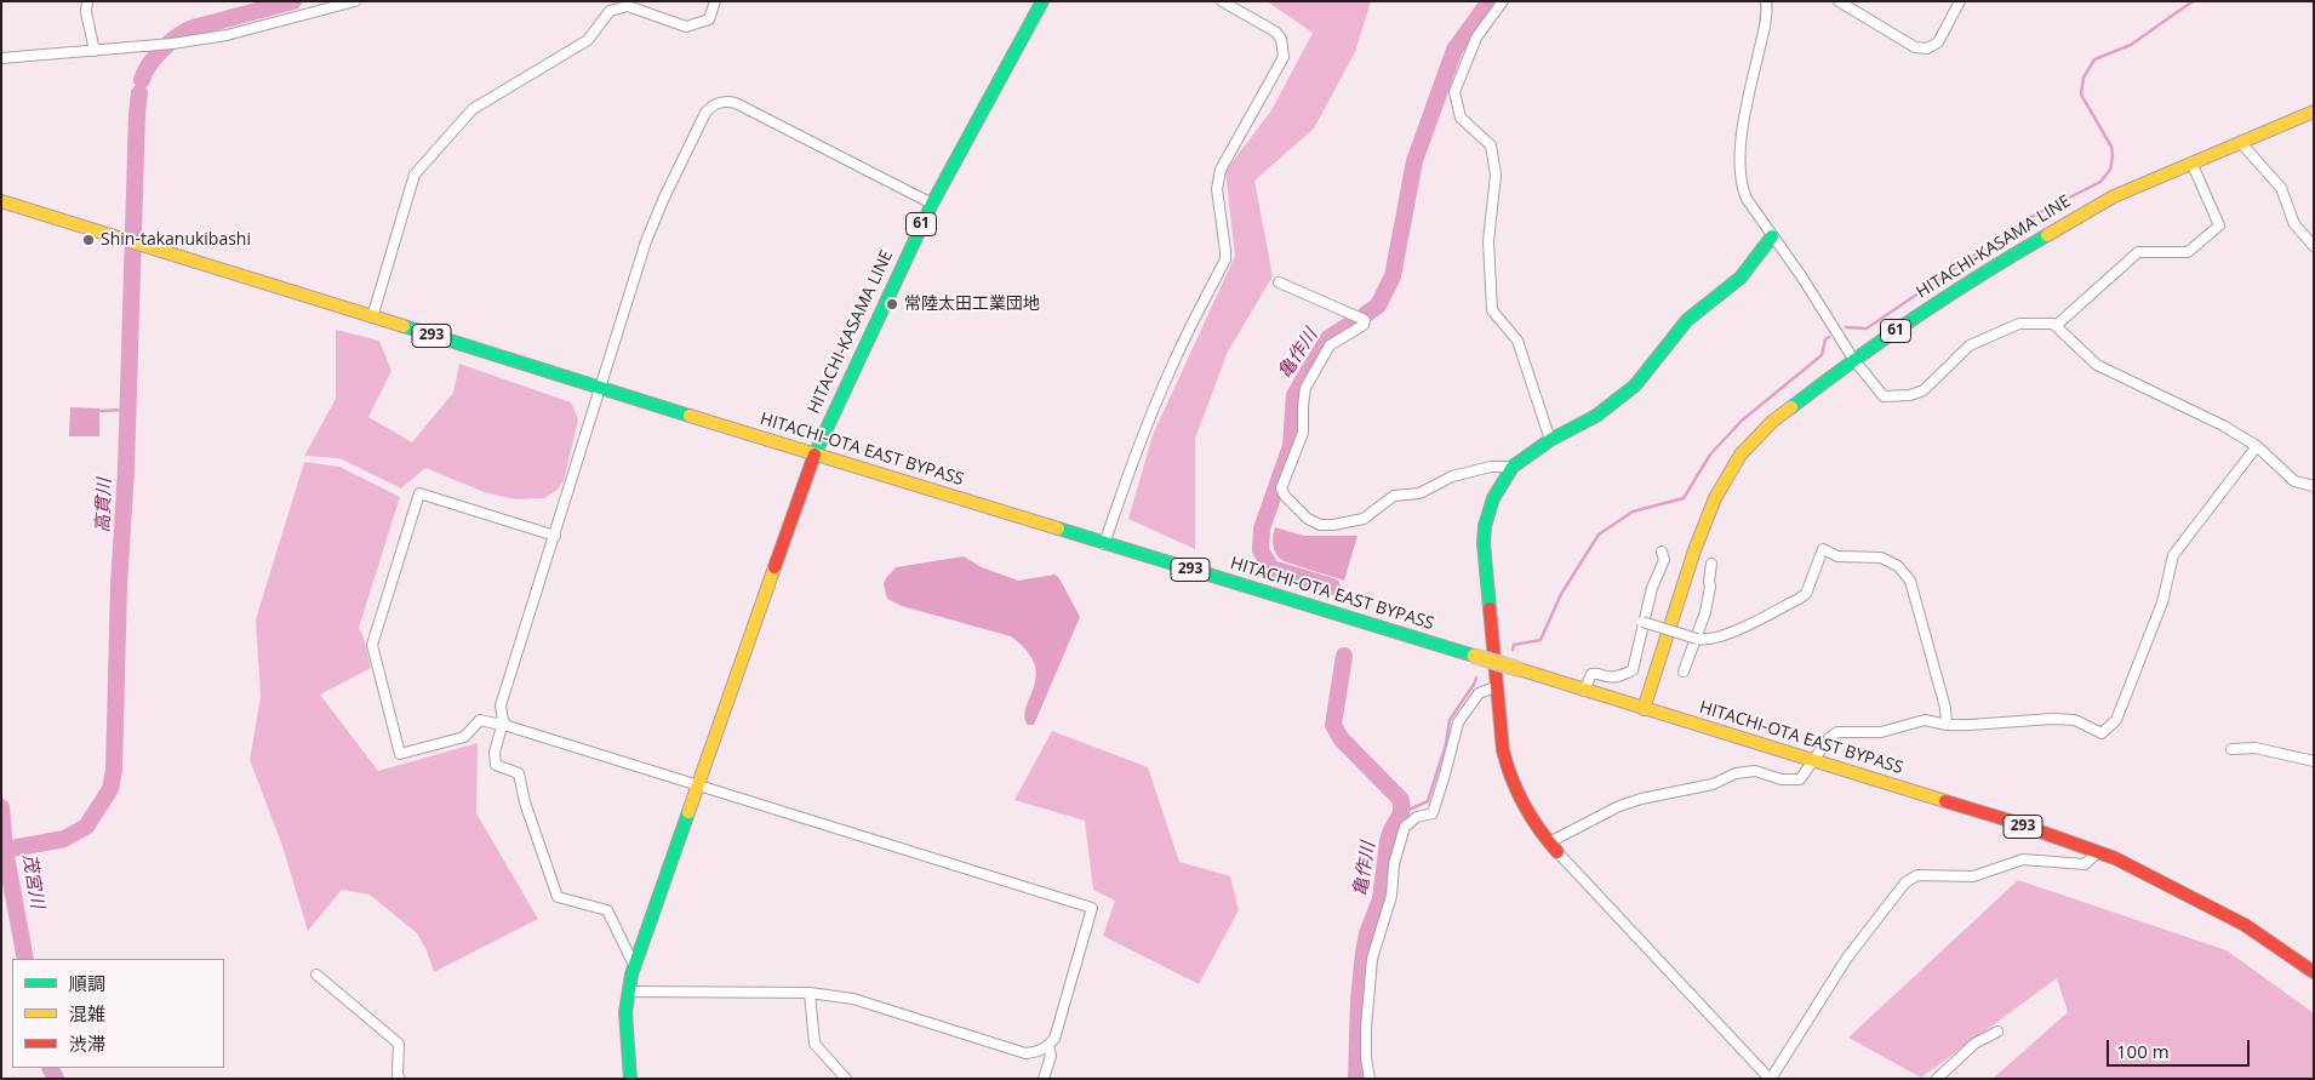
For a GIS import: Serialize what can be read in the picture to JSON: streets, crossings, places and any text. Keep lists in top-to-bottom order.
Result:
{
  "streets": {
    "main road": [
      "61",
      "HITACHI-KASAMA LINE",
      "293",
      "HITACHI-OTA EAST BYPASS"
    ]
  },
  "crossings": [
    ["HITACHI-KASAMA LINE", "HITACHI-OTA EAST BYPASS"]
  ],
  "water": ["亀作川", "高貫川", "茂宮川"],
  "places": ["Shin-takanukibashi", "常陸太田工業団地"],
  "legend": ["順調", "混雑", "渋滞"],
  "scale_bar": "100 m"
}
